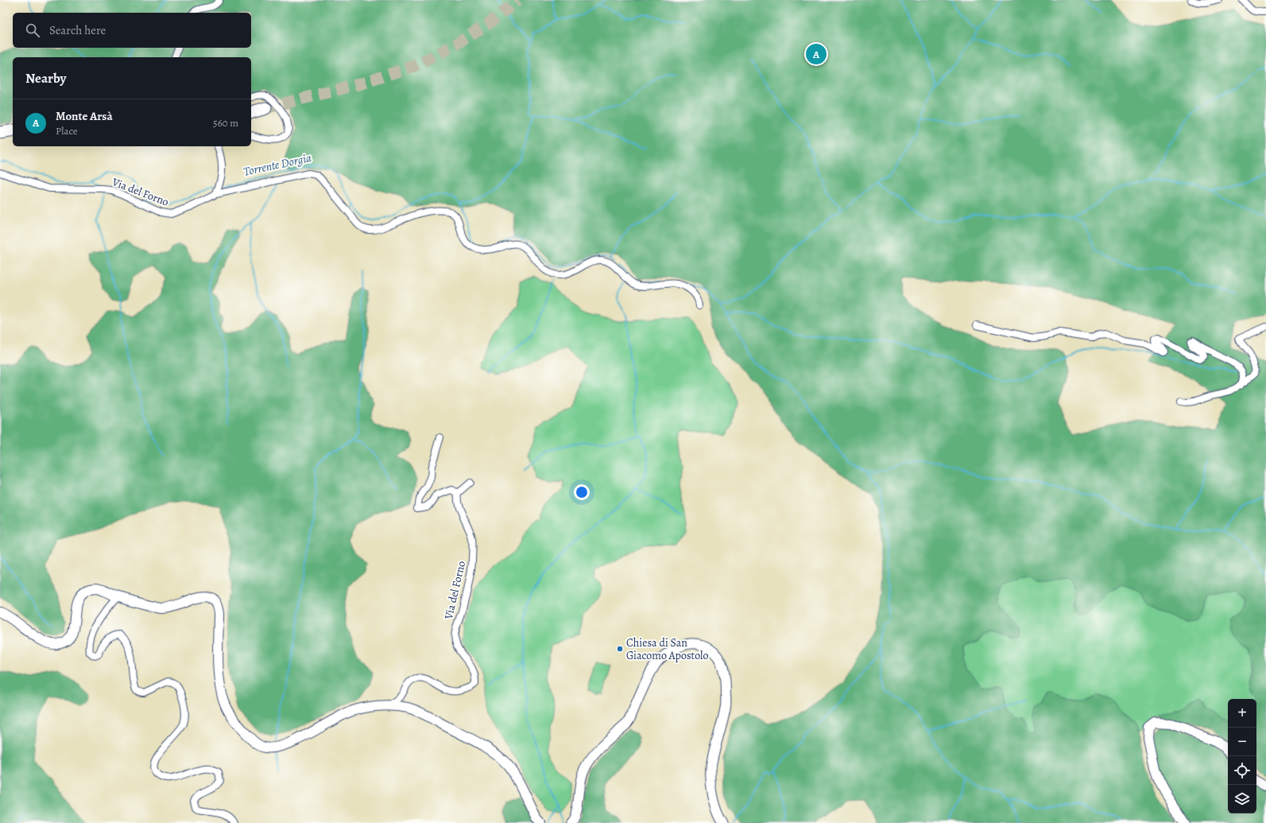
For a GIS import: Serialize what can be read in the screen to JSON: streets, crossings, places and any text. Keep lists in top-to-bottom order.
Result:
{
  "streets": {
    "street": ["Via del Forno"]
  },
  "water": ["Torrente Dorgia"],
  "places": ["Chiesa di San Giacomo Apostolo"],
  "page": {
    "search": "Search here",
    "pins": "A",
    "heading": "Nearby",
    "list": [
      {
        "mark": "A",
        "name": "Monte Arsà",
        "note": "Place",
        "value": "560 m"
      }
    ],
    "map_buttons": ["+", "−"]
  }
}
